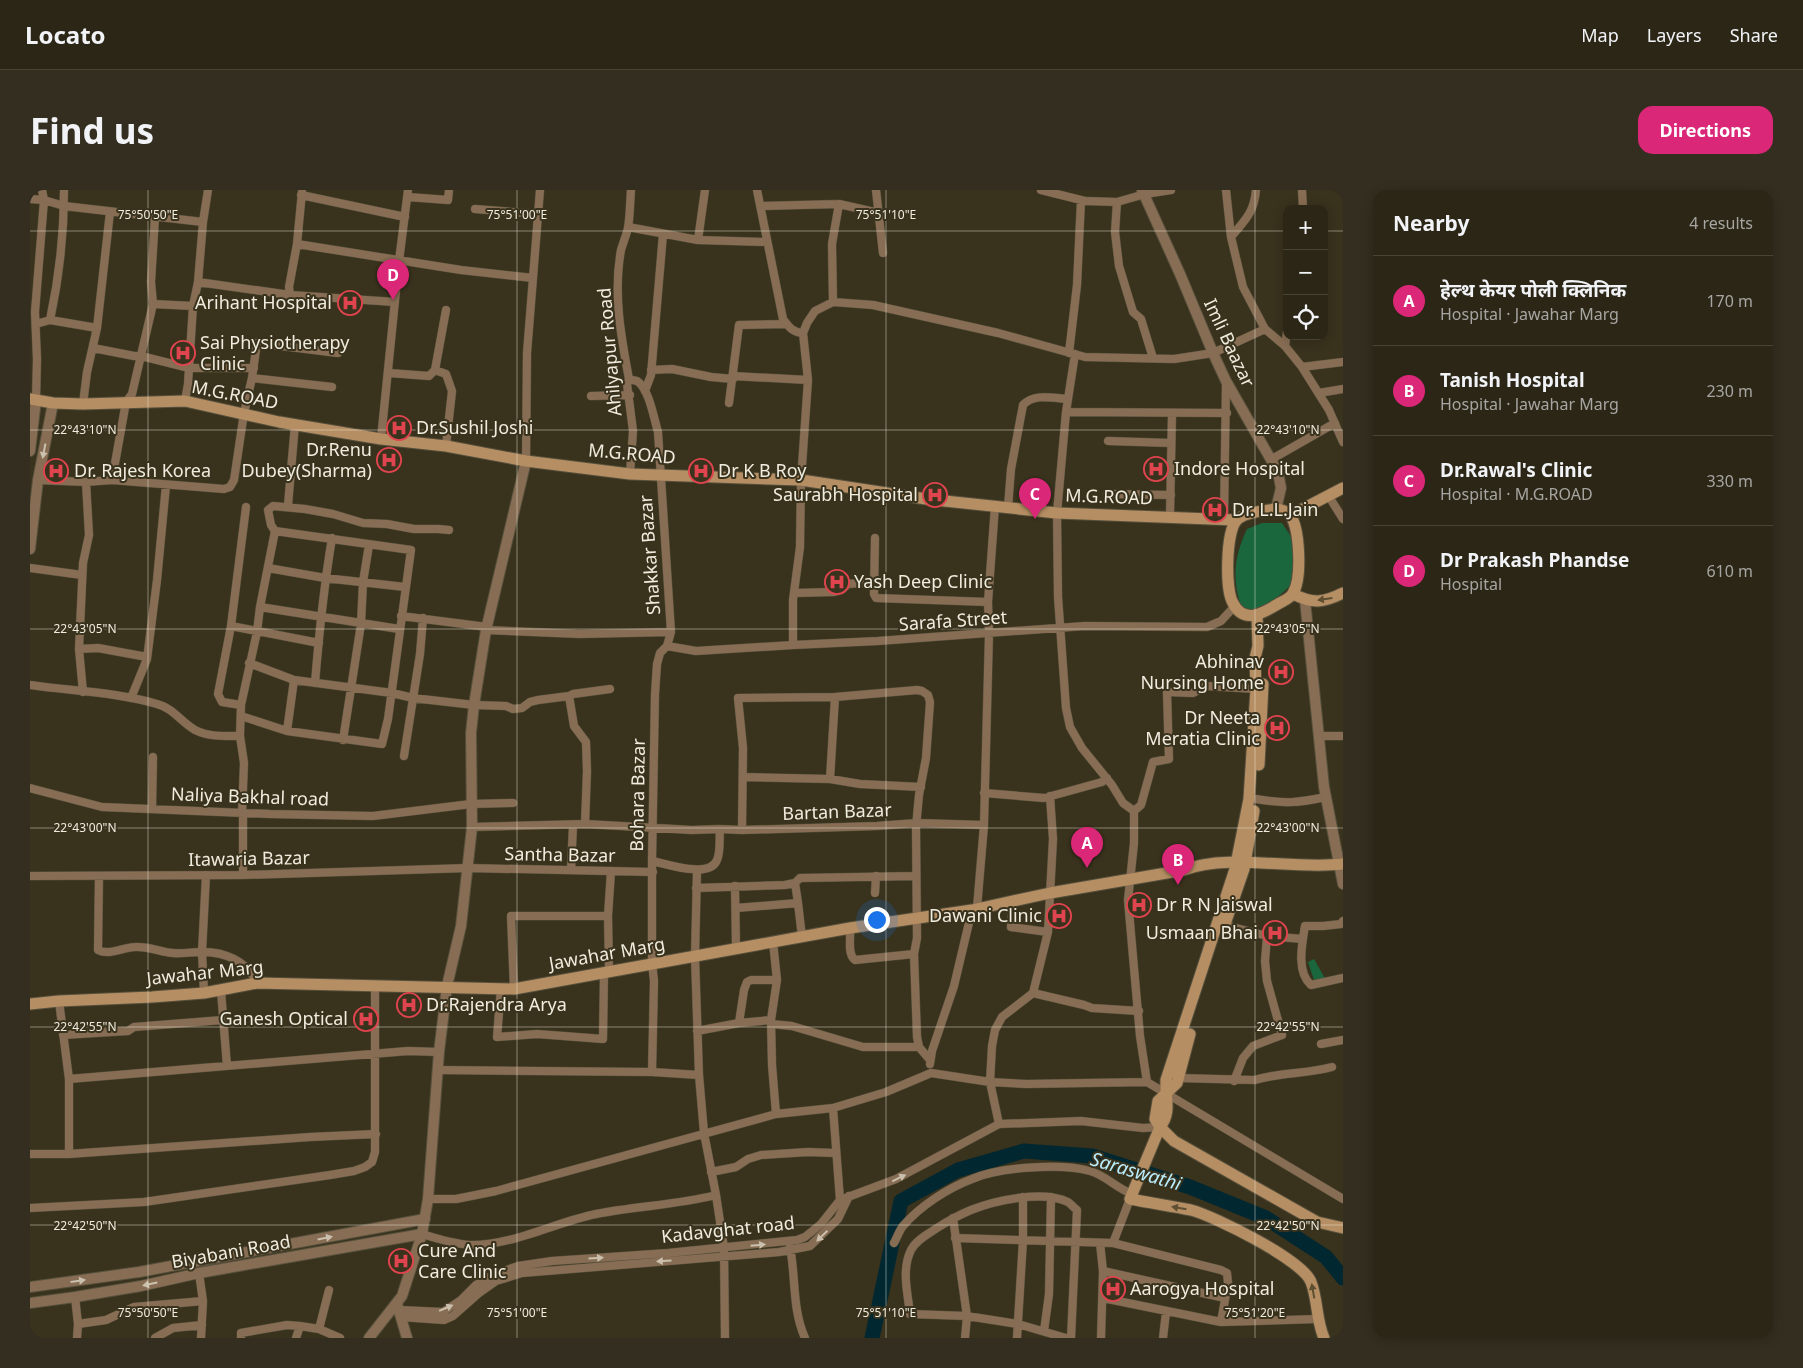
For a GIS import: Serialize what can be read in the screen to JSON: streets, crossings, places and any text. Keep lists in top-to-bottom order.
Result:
{
  "streets": {
    "main road": ["M.G.ROAD", "Jawahar Marg"],
    "street": [
      "Imli Baazar",
      "Ahilyapur Road",
      "Shakkar Bazar",
      "Sarafa Street",
      "Bohara Bazar",
      "Naliya Bakhal road",
      "Bartan Bazar",
      "Santha Bazar",
      "Itawaria Bazar",
      "Kadavghat road",
      "Biyabani Road"
    ]
  },
  "crossings": [
    ["Imli Baazar", "M.G.ROAD"],
    ["Imli Baazar", "Sarafa Street"],
    ["Ahilyapur Road", "M.G.ROAD"],
    ["M.G.ROAD", "Shakkar Bazar"],
    ["M.G.ROAD", "Sarafa Street"],
    ["Shakkar Bazar", "Bohara Bazar"],
    ["Sarafa Street", "Bohara Bazar"],
    ["Bohara Bazar", "Bartan Bazar"],
    ["Bohara Bazar", "Santha Bazar"],
    ["Bohara Bazar", "Jawahar Marg"],
    ["Santha Bazar", "Itawaria Bazar"]
  ],
  "water": ["Saraswathi"],
  "places": {
    "hospital": [
      "Arihant Hospital",
      "Sai Physiotherapy Clinic",
      "Dr.Sushil Joshi",
      "Dr.Renu Dubey(Sharma)",
      "Indore Hospital",
      "Dr. Rajesh Korea",
      "Dr K B Roy",
      "Saurabh Hospital",
      "Dr. L.L.Jain",
      "Yash Deep Clinic",
      "Abhinav Nursing Home",
      "Dr Neeta Meratia Clinic",
      "Dr R N Jaiswal",
      "Dawani Clinic",
      "Usmaan Bhai",
      "Dr.Rajendra Arya",
      "Ganesh Optical",
      "Cure And Care Clinic",
      "Aarogya Hospital"
    ]
  },
  "page": {
    "header": "Locato",
    "nav": ["Map", "Layers", "Share"],
    "buttons": "Directions",
    "title": "Find us",
    "heading": ["Nearby", "4 results"],
    "map_buttons": ["+", "−"],
    "list": [
      {
        "mark": "A",
        "name": "हेल्थ केयर पोली क्लिनिक",
        "note": "Hospital · Jawahar Marg",
        "value": "170 m"
      },
      {
        "mark": "B",
        "name": "Tanish Hospital",
        "note": "Hospital · Jawahar Marg",
        "value": "230 m"
      },
      {
        "mark": "C",
        "name": "Dr.Rawal's Clinic",
        "note": "Hospital · M.G.ROAD",
        "value": "330 m"
      },
      {
        "mark": "D",
        "name": "Dr Prakash Phandse",
        "note": "Hospital",
        "value": "610 m"
      }
    ],
    "pins": [
      "D",
      "C",
      "A",
      "B"
    ]
  },
  "coordinates": [
    "75°50'50\"E",
    "75°51'00\"E",
    "75°51'10\"E",
    "22°43'10\"N",
    "22°43'05\"N",
    "22°43'00\"N",
    "22°42'55\"N",
    "22°42'50\"N",
    "75°51'20\"E"
  ]
}
